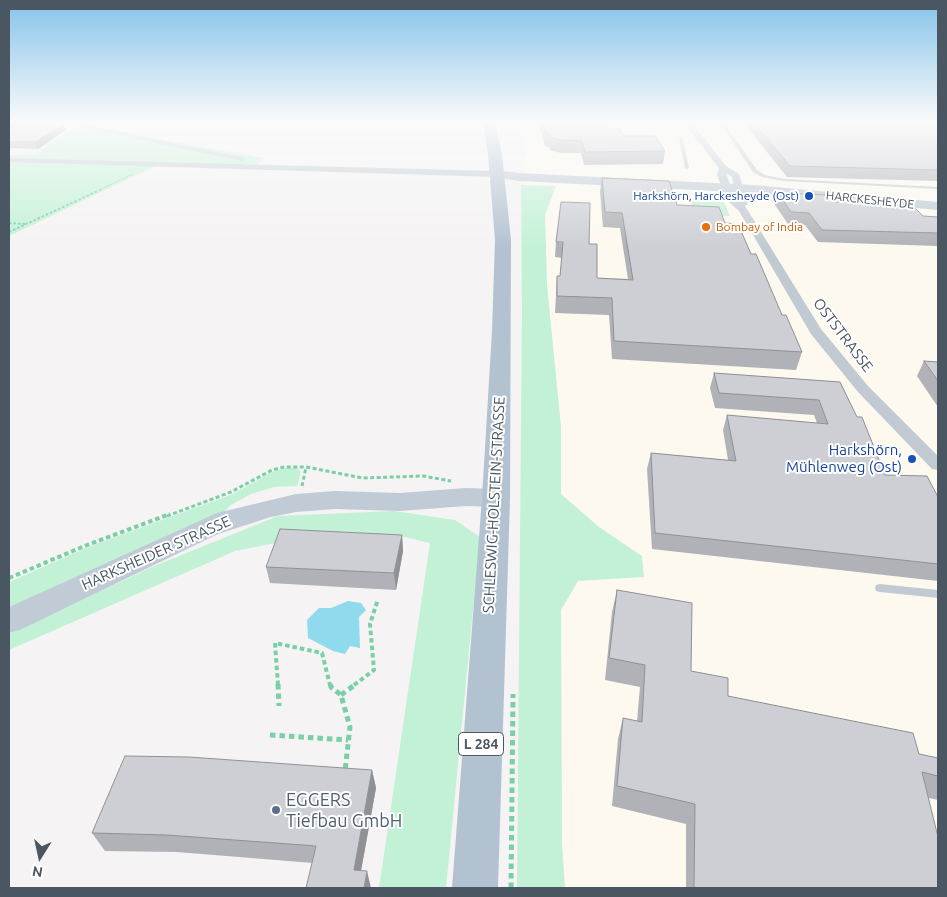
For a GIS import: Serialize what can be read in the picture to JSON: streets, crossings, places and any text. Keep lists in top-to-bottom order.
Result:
{
  "streets": {
    "main road": [
      "HARCKESHEYDE",
      "SCHLESWIG-HOLSTEIN-STRASSE",
      "HARKSHEIDER STRASSE",
      "L 284"
    ],
    "street": ["OSTSTRASSE"]
  },
  "crossings": [
    ["HARCKESHEYDE", "OSTSTRASSE"],
    ["HARCKESHEYDE", "SCHLESWIG-HOLSTEIN-STRASSE"],
    ["SCHLESWIG-HOLSTEIN-STRASSE", "HARKSHEIDER STRASSE"]
  ],
  "places": [
    "Harkshörn, Harckesheyde (Ost)",
    "Bombay of India",
    "Harkshörn, Mühlenweg (Ost)",
    "EGGERS Tiefbau GmbH"
  ],
  "north": "bottom"
}
